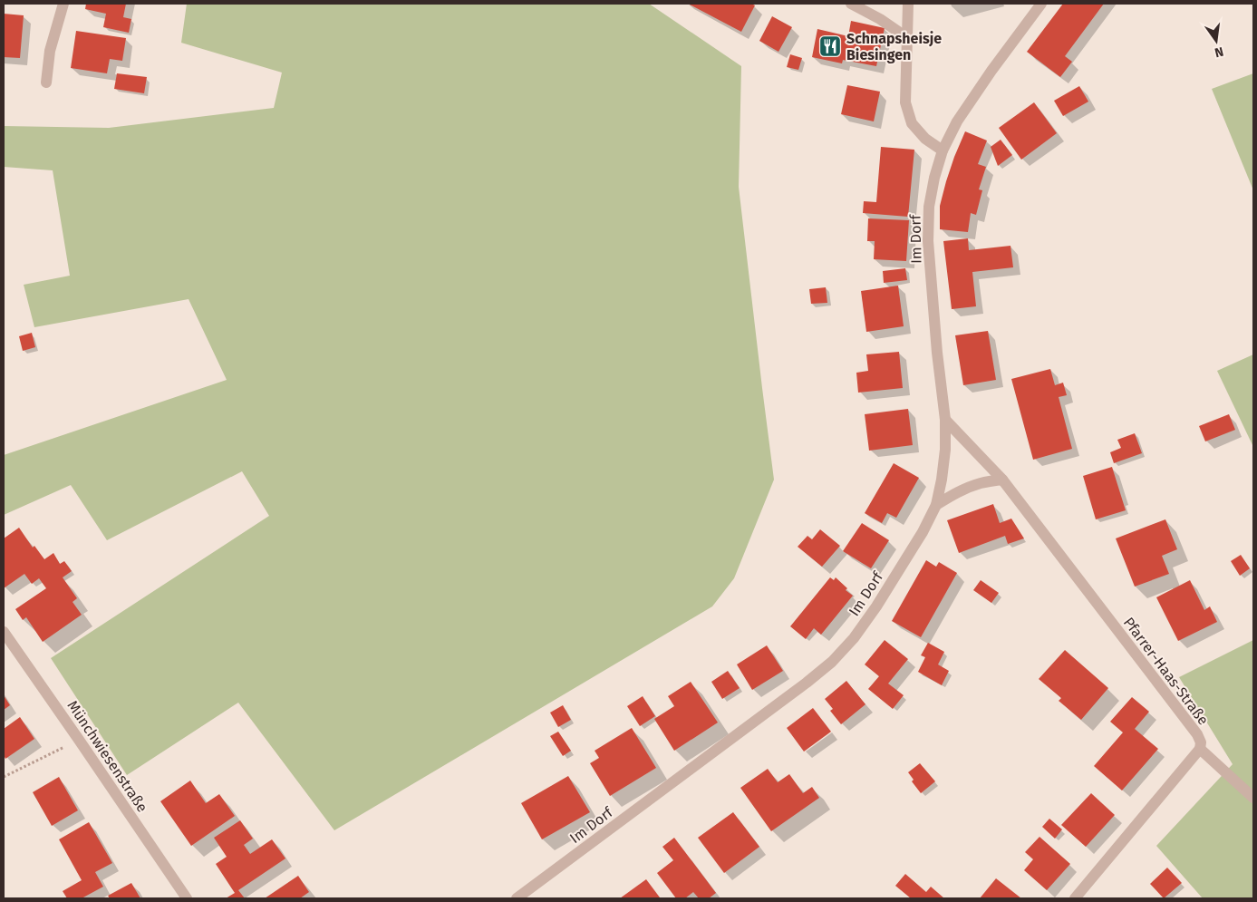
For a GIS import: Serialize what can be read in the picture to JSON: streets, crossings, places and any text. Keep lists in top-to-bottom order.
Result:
{
  "streets": {
    "street": ["Im Dorf", "Pfarrer-Haas-Straße", "Münchwiesenstraße"]
  },
  "crossings": [
    ["Im Dorf", "Pfarrer-Haas-Straße"]
  ],
  "places": {
    "restaurant": ["Schnapsheisje Biesingen"]
  },
  "north": "bottom"
}
